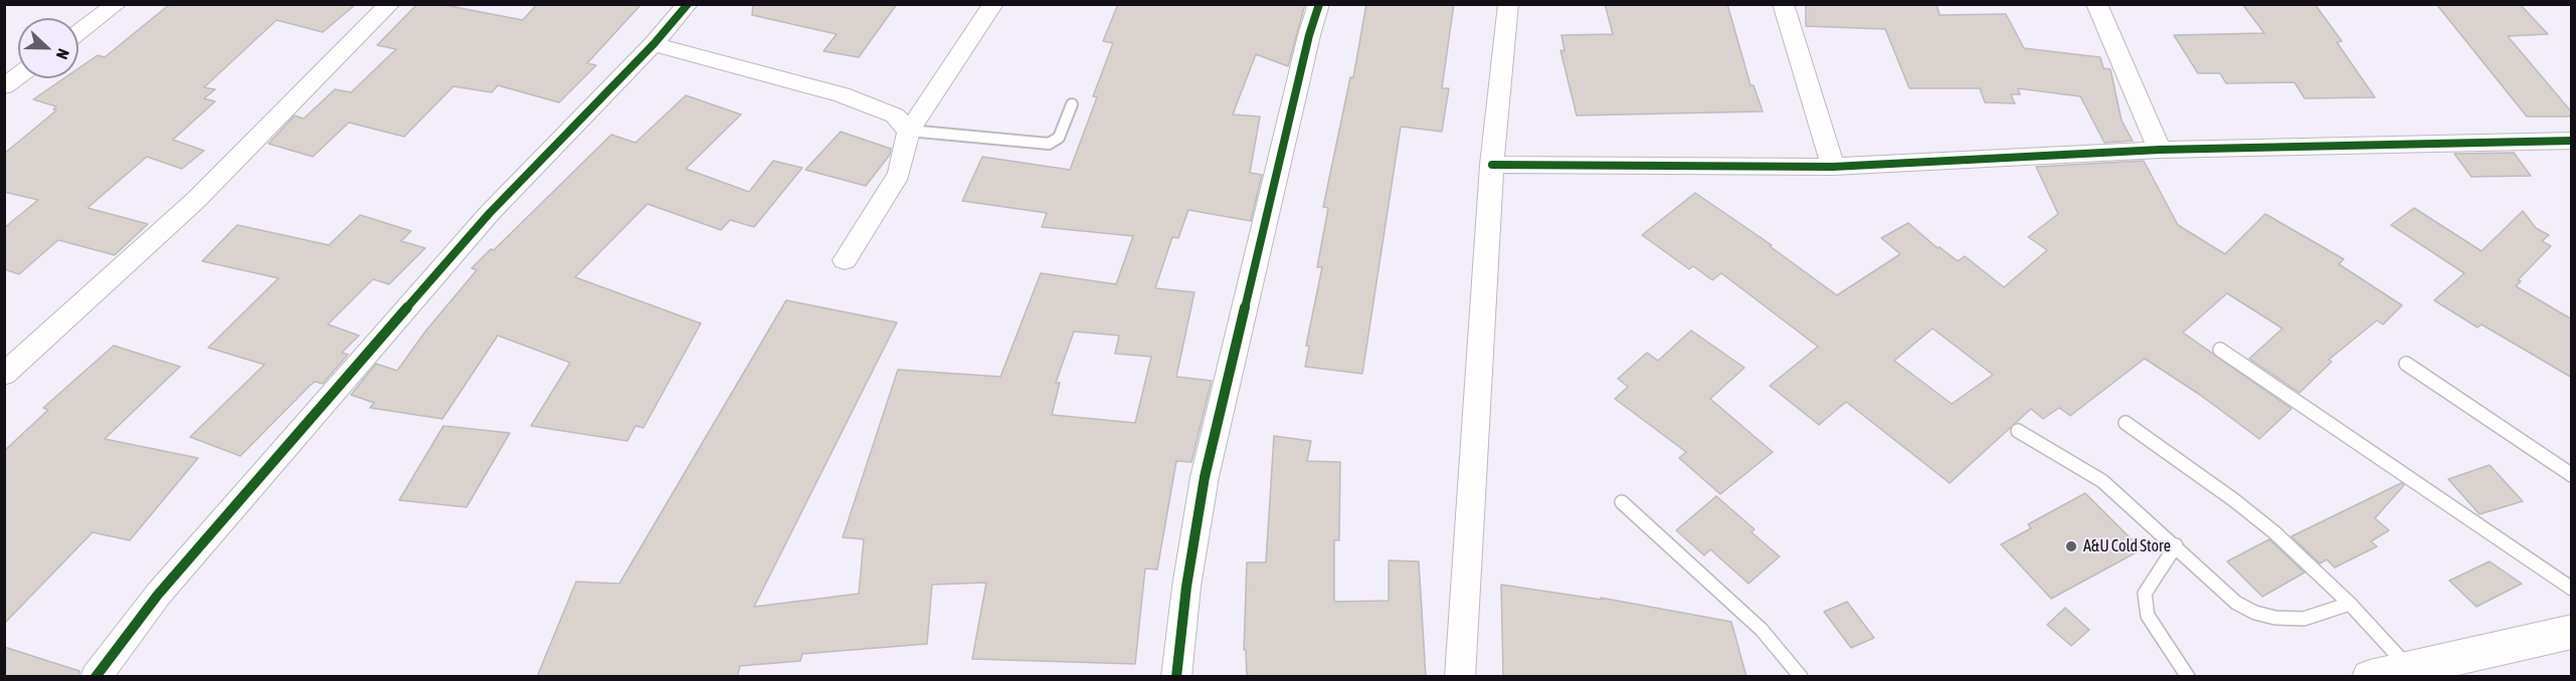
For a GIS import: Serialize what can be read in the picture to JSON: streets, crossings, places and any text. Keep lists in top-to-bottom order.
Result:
{
  "places": ["A&U Cold Store"],
  "north": "right"
}
